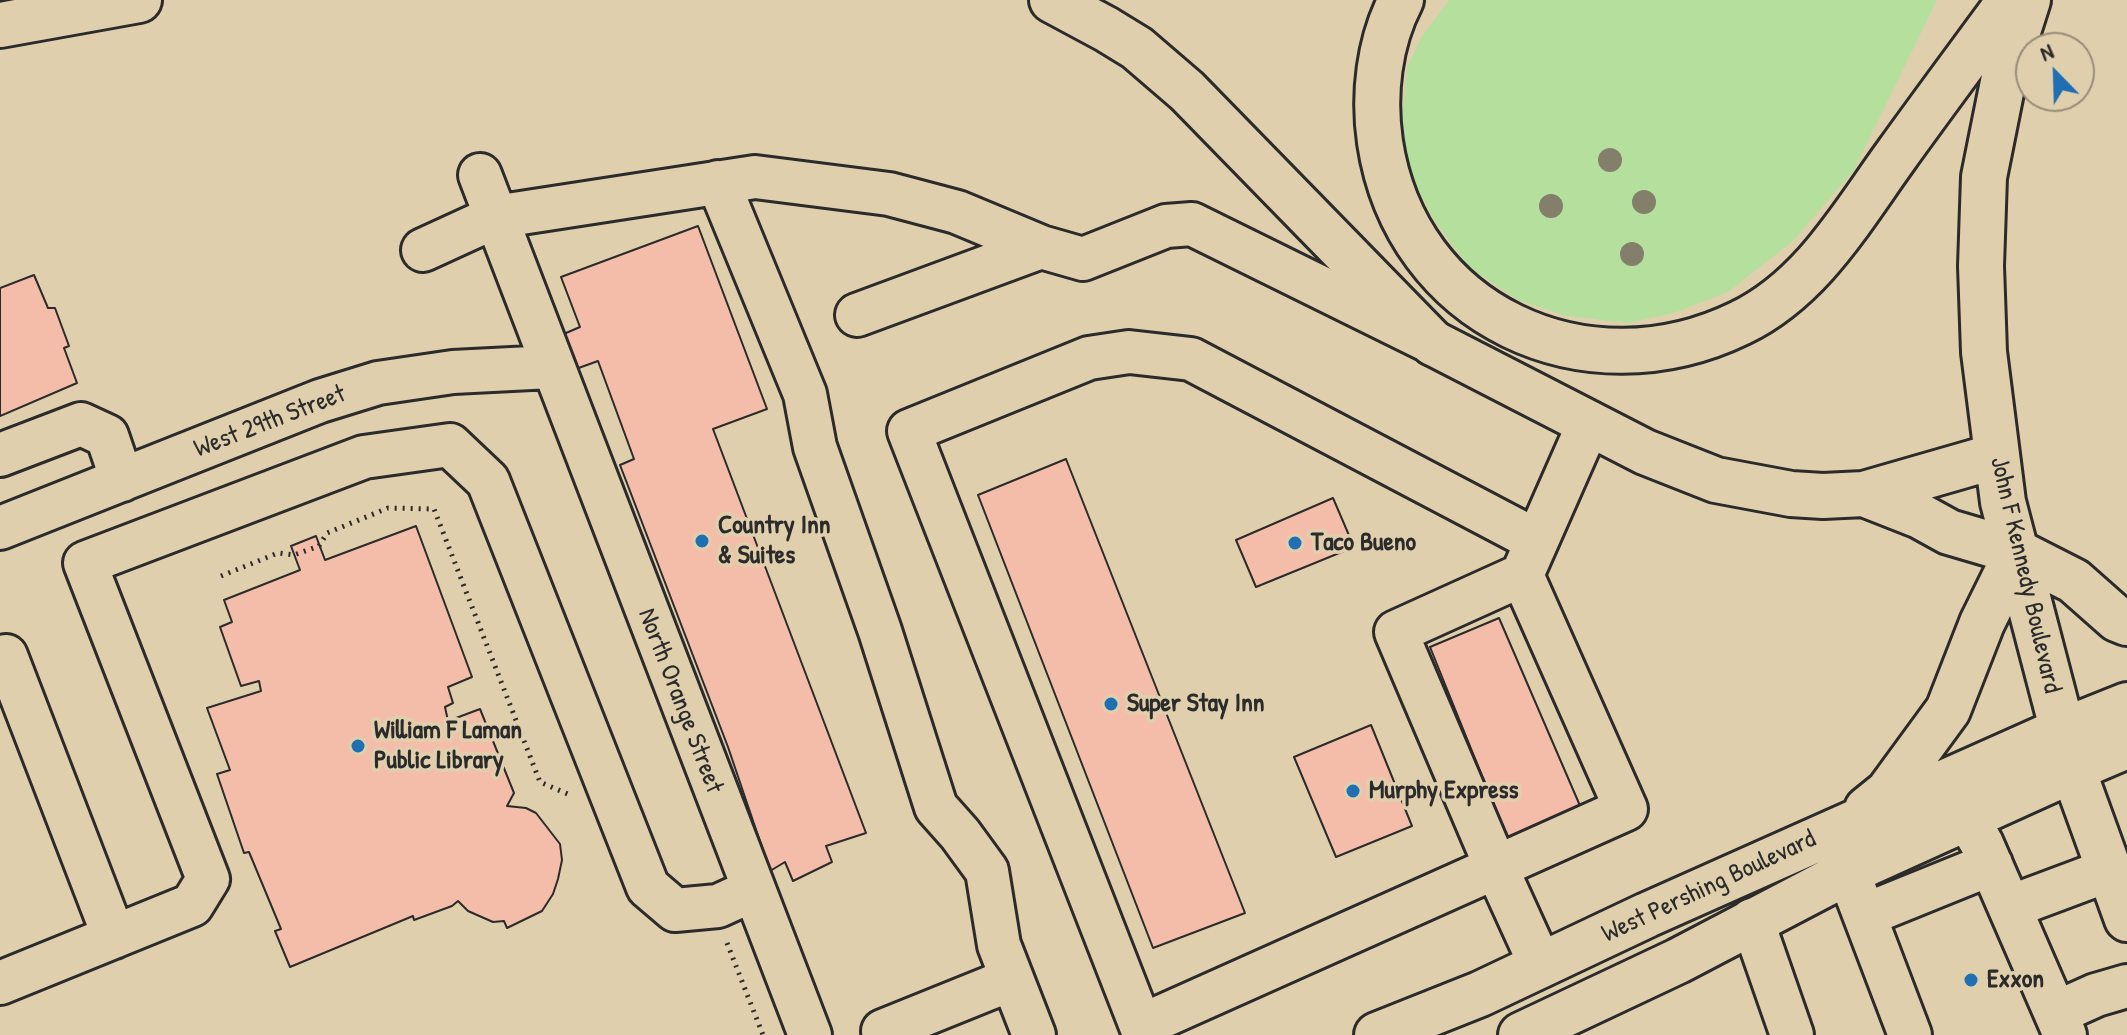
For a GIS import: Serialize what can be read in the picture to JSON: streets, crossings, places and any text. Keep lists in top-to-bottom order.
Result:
{
  "streets": {
    "main road": ["John F Kennedy Boulevard", "West Pershing Boulevard"],
    "street": ["West 29th Street", "North Orange Street"]
  },
  "crossings": [
    ["West 29th Street", "North Orange Street"],
    ["John F Kennedy Boulevard", "West Pershing Boulevard"]
  ],
  "places": [
    "Country Inn & Suites",
    "Taco Bueno",
    "Super Stay Inn",
    "William F Laman Public Library",
    "Murphy Express",
    "Exxon"
  ],
  "north": "top left"
}
